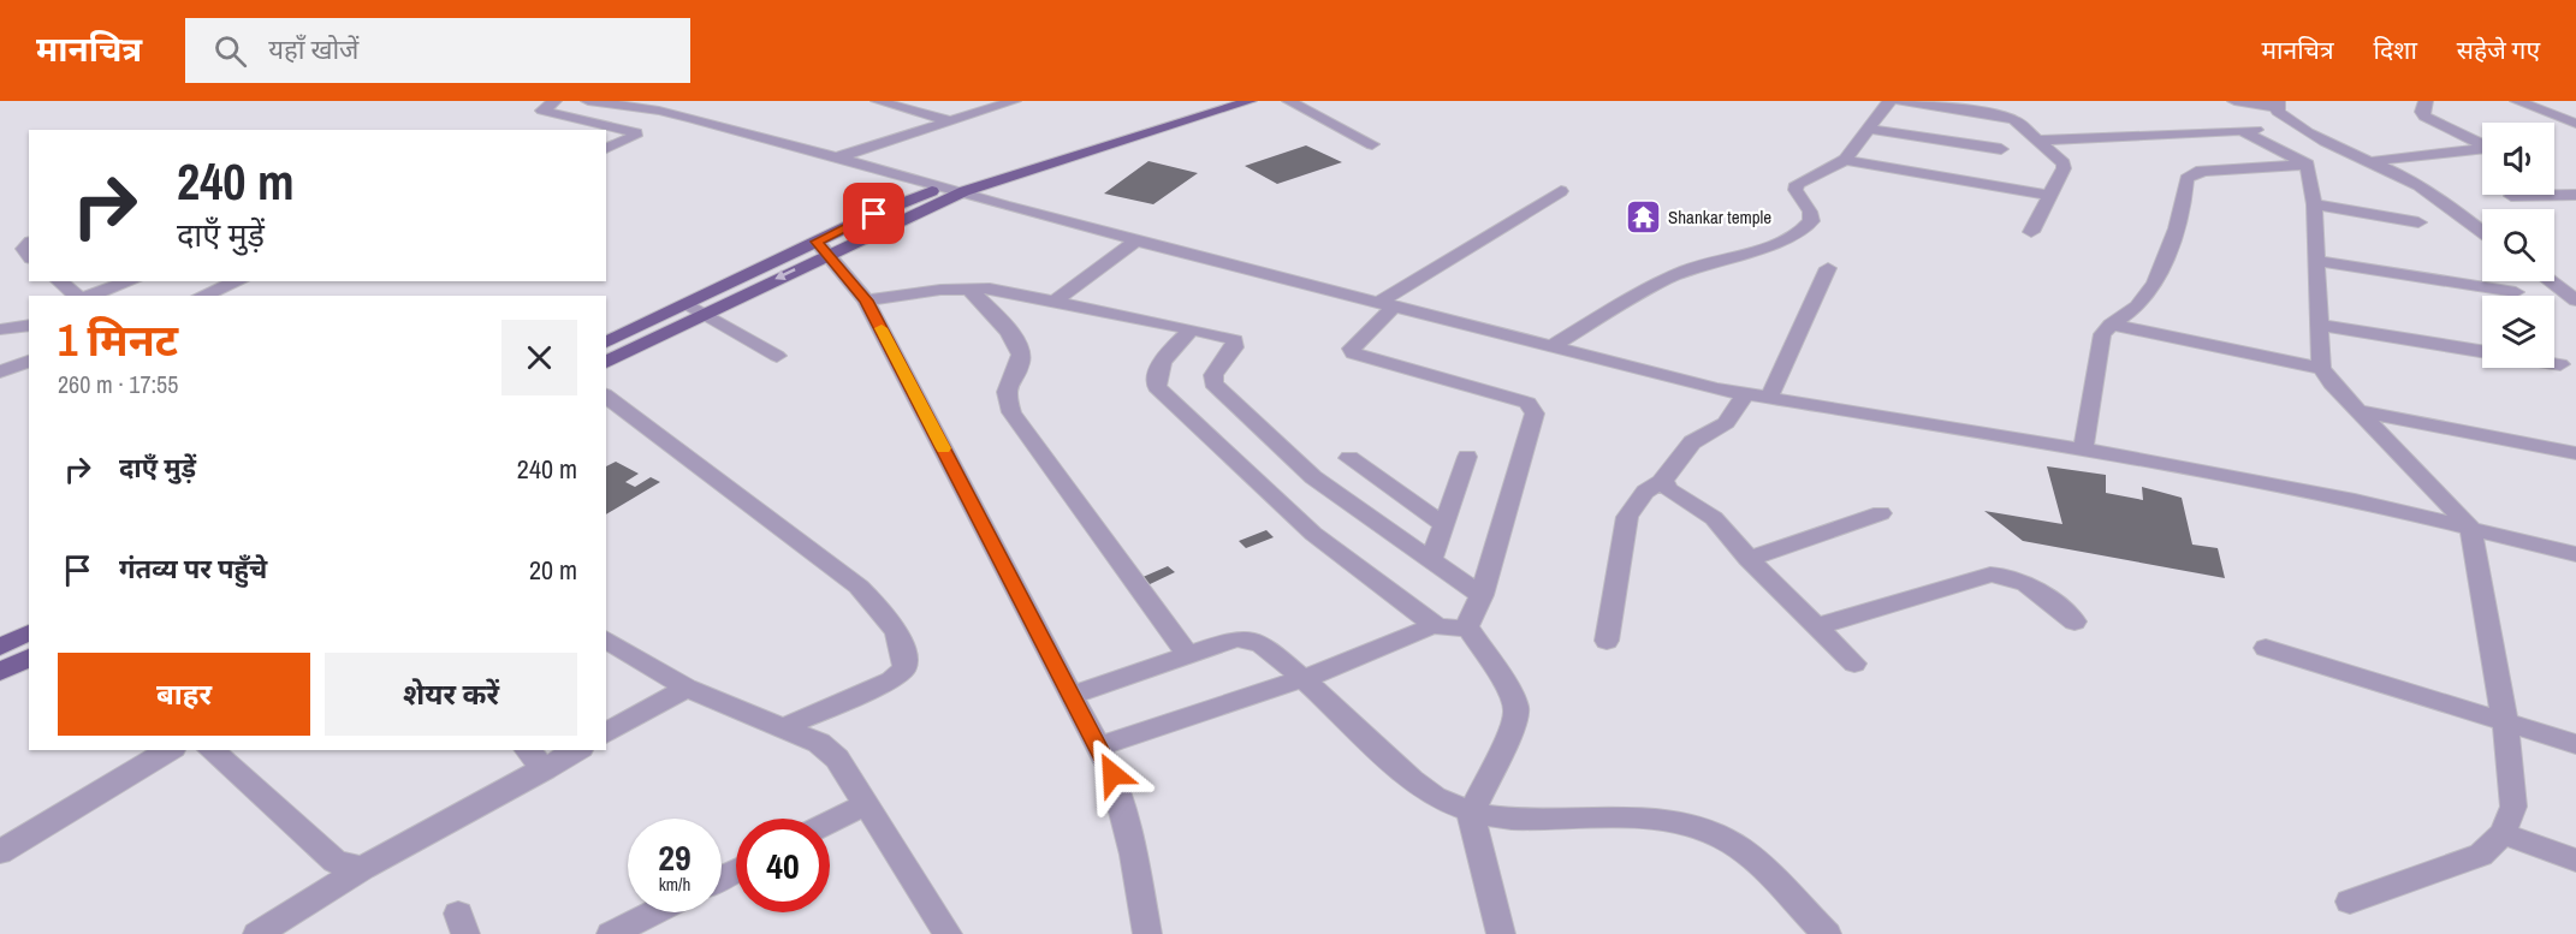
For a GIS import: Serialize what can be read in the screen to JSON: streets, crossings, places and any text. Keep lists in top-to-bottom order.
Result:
{
  "places": {
    "temple": ["Shankar temple"]
  },
  "page": {
    "header": "मानचित्र",
    "search": "यहाँ खोजें",
    "nav": ["मानचित्र", "दिशा", "सहेजे गए"],
    "turn": ["240 m", "दाएँ मुड़ें"],
    "heading": ["1 मिनट", "260 m · 17:55"],
    "list": [
      {
        "name": "दाएँ मुड़ें",
        "value": "240 m"
      },
      {
        "name": "गंतव्य पर पहुँचे",
        "value": "20 m"
      }
    ],
    "buttons": ["बाहर", "शेयर करें"],
    "speed": "29 km/h",
    "limit": "40"
  }
}
